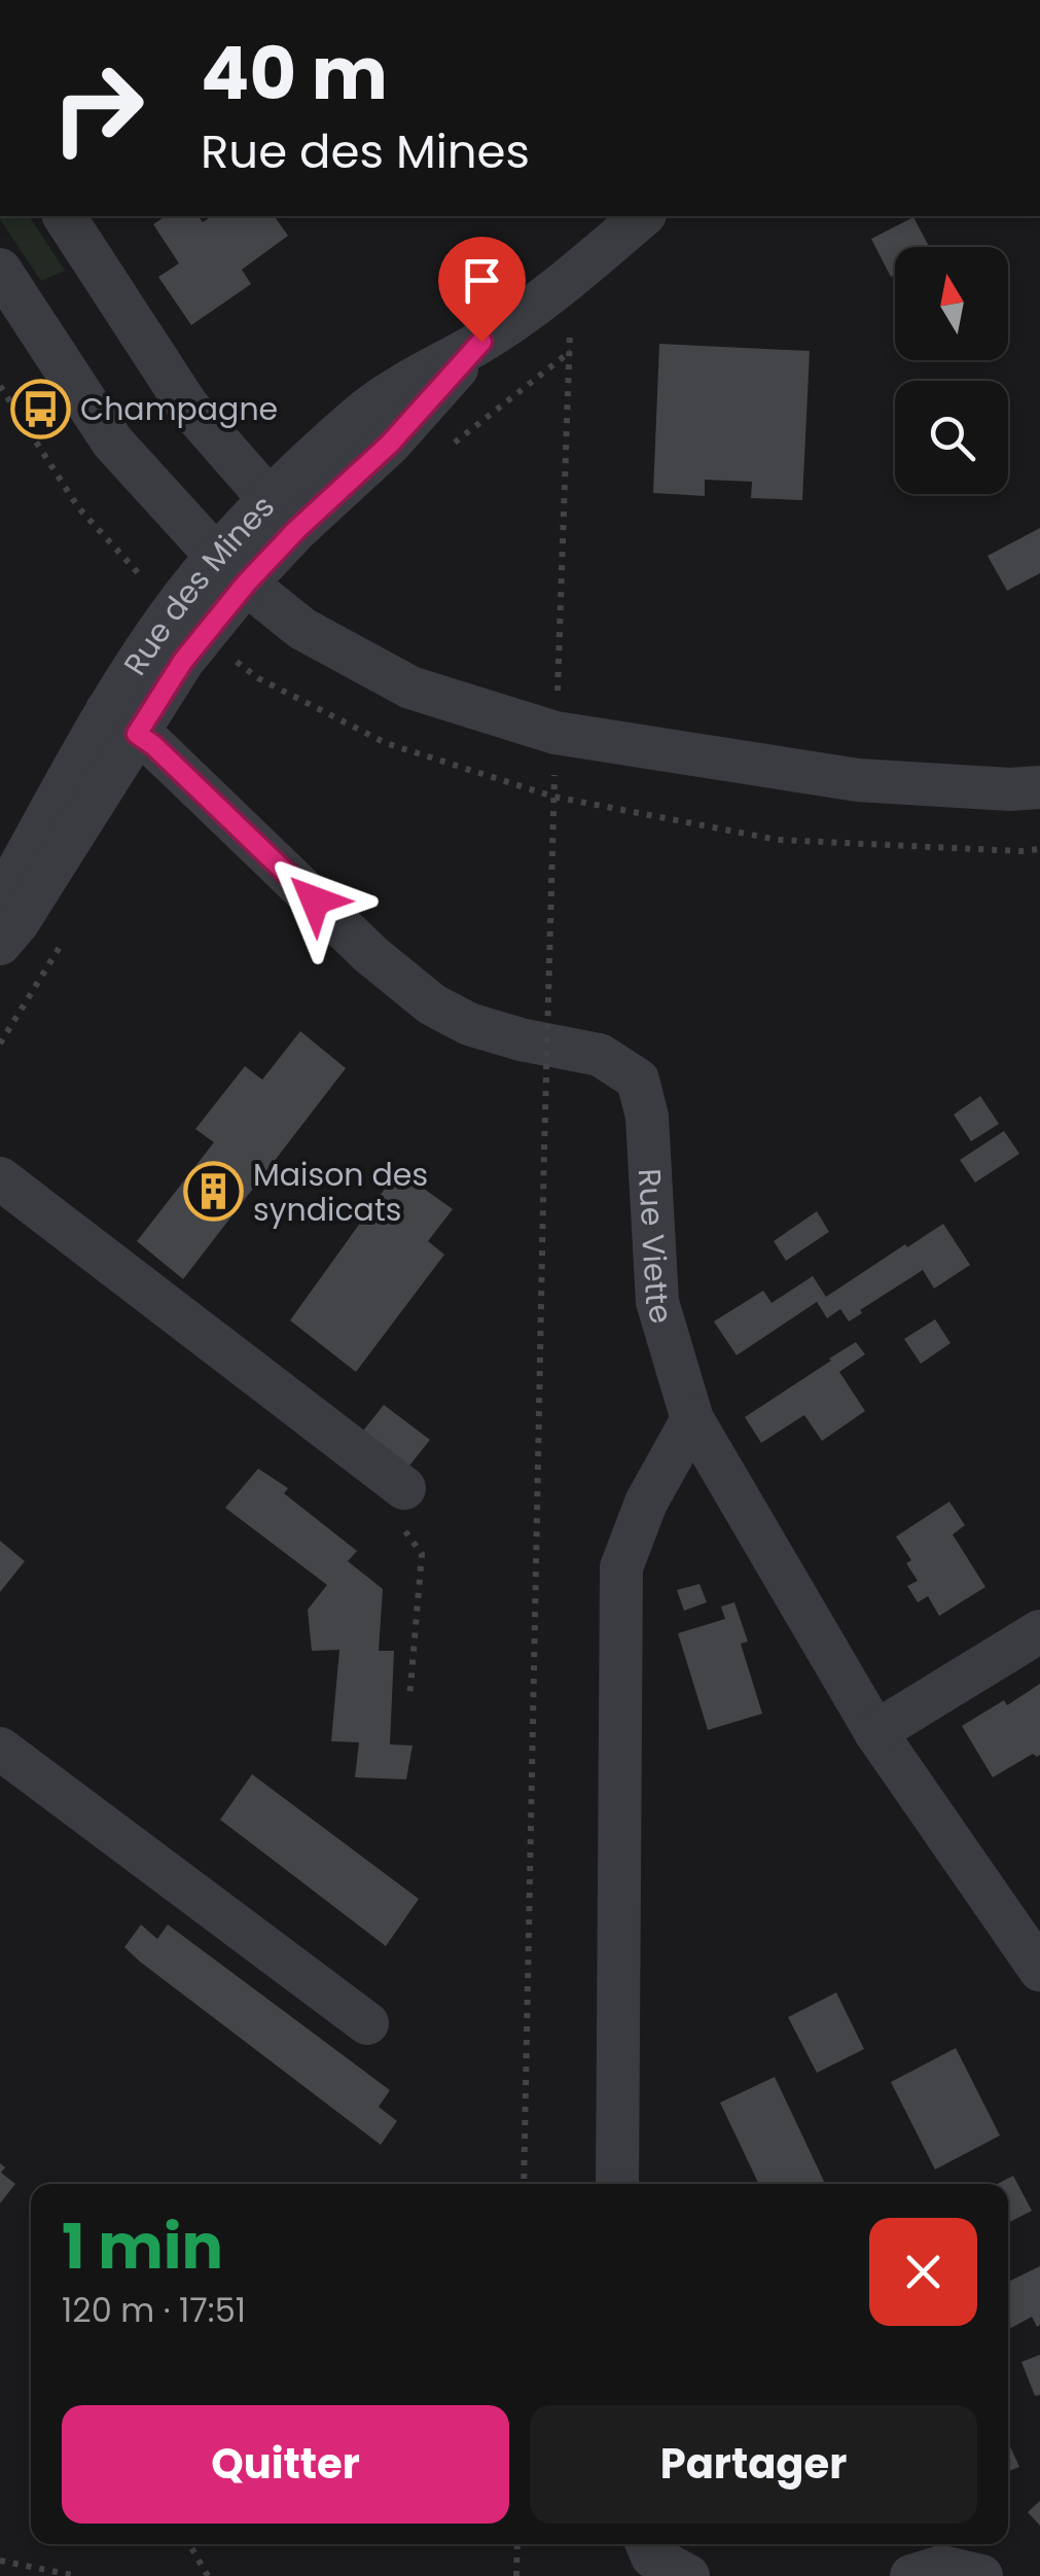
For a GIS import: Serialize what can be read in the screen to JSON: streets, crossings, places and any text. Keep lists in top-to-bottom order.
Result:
{
  "streets": {
    "street": ["Rue des Mines", "Rue Viette"]
  },
  "crossings": [
    ["Rue des Mines", "Rue Viette"]
  ],
  "places": {
    "bus stop": ["Champagne"],
    "building": ["Maison des syndicats"]
  },
  "north": "top",
  "page": {
    "turn": ["40 m", "Rue des Mines"],
    "heading": ["1 min", "120 m · 17:51"],
    "buttons": ["Quitter", "Partager"]
  }
}
